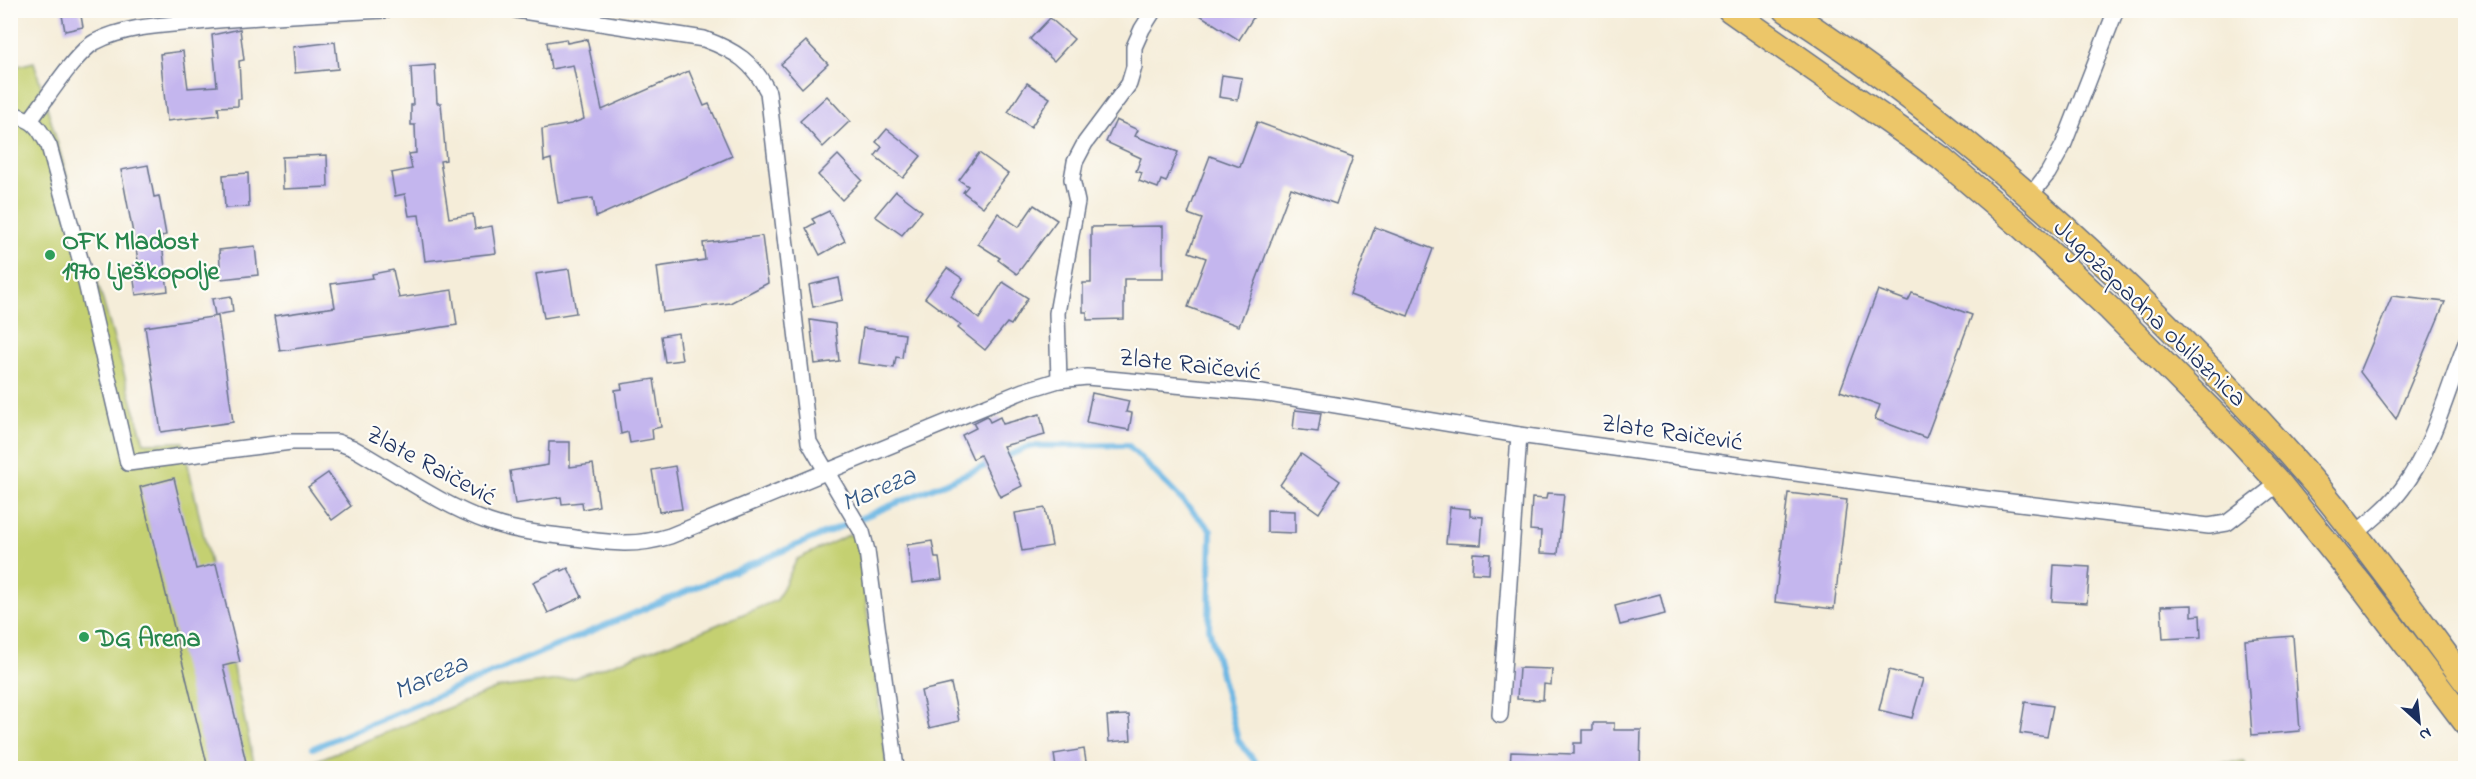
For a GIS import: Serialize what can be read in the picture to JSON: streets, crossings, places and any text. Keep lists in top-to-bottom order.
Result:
{
  "streets": {
    "main road": ["Jugozapadna obilaznica"],
    "street": ["Zlate Raičević"]
  },
  "crossings": [
    ["Jugozapadna obilaznica", "Zlate Raičević"]
  ],
  "water": ["Mareza"],
  "places": ["OFK Mladost 1970 Lješkopolje", "DG Arena"],
  "north": "bottom right"
}
